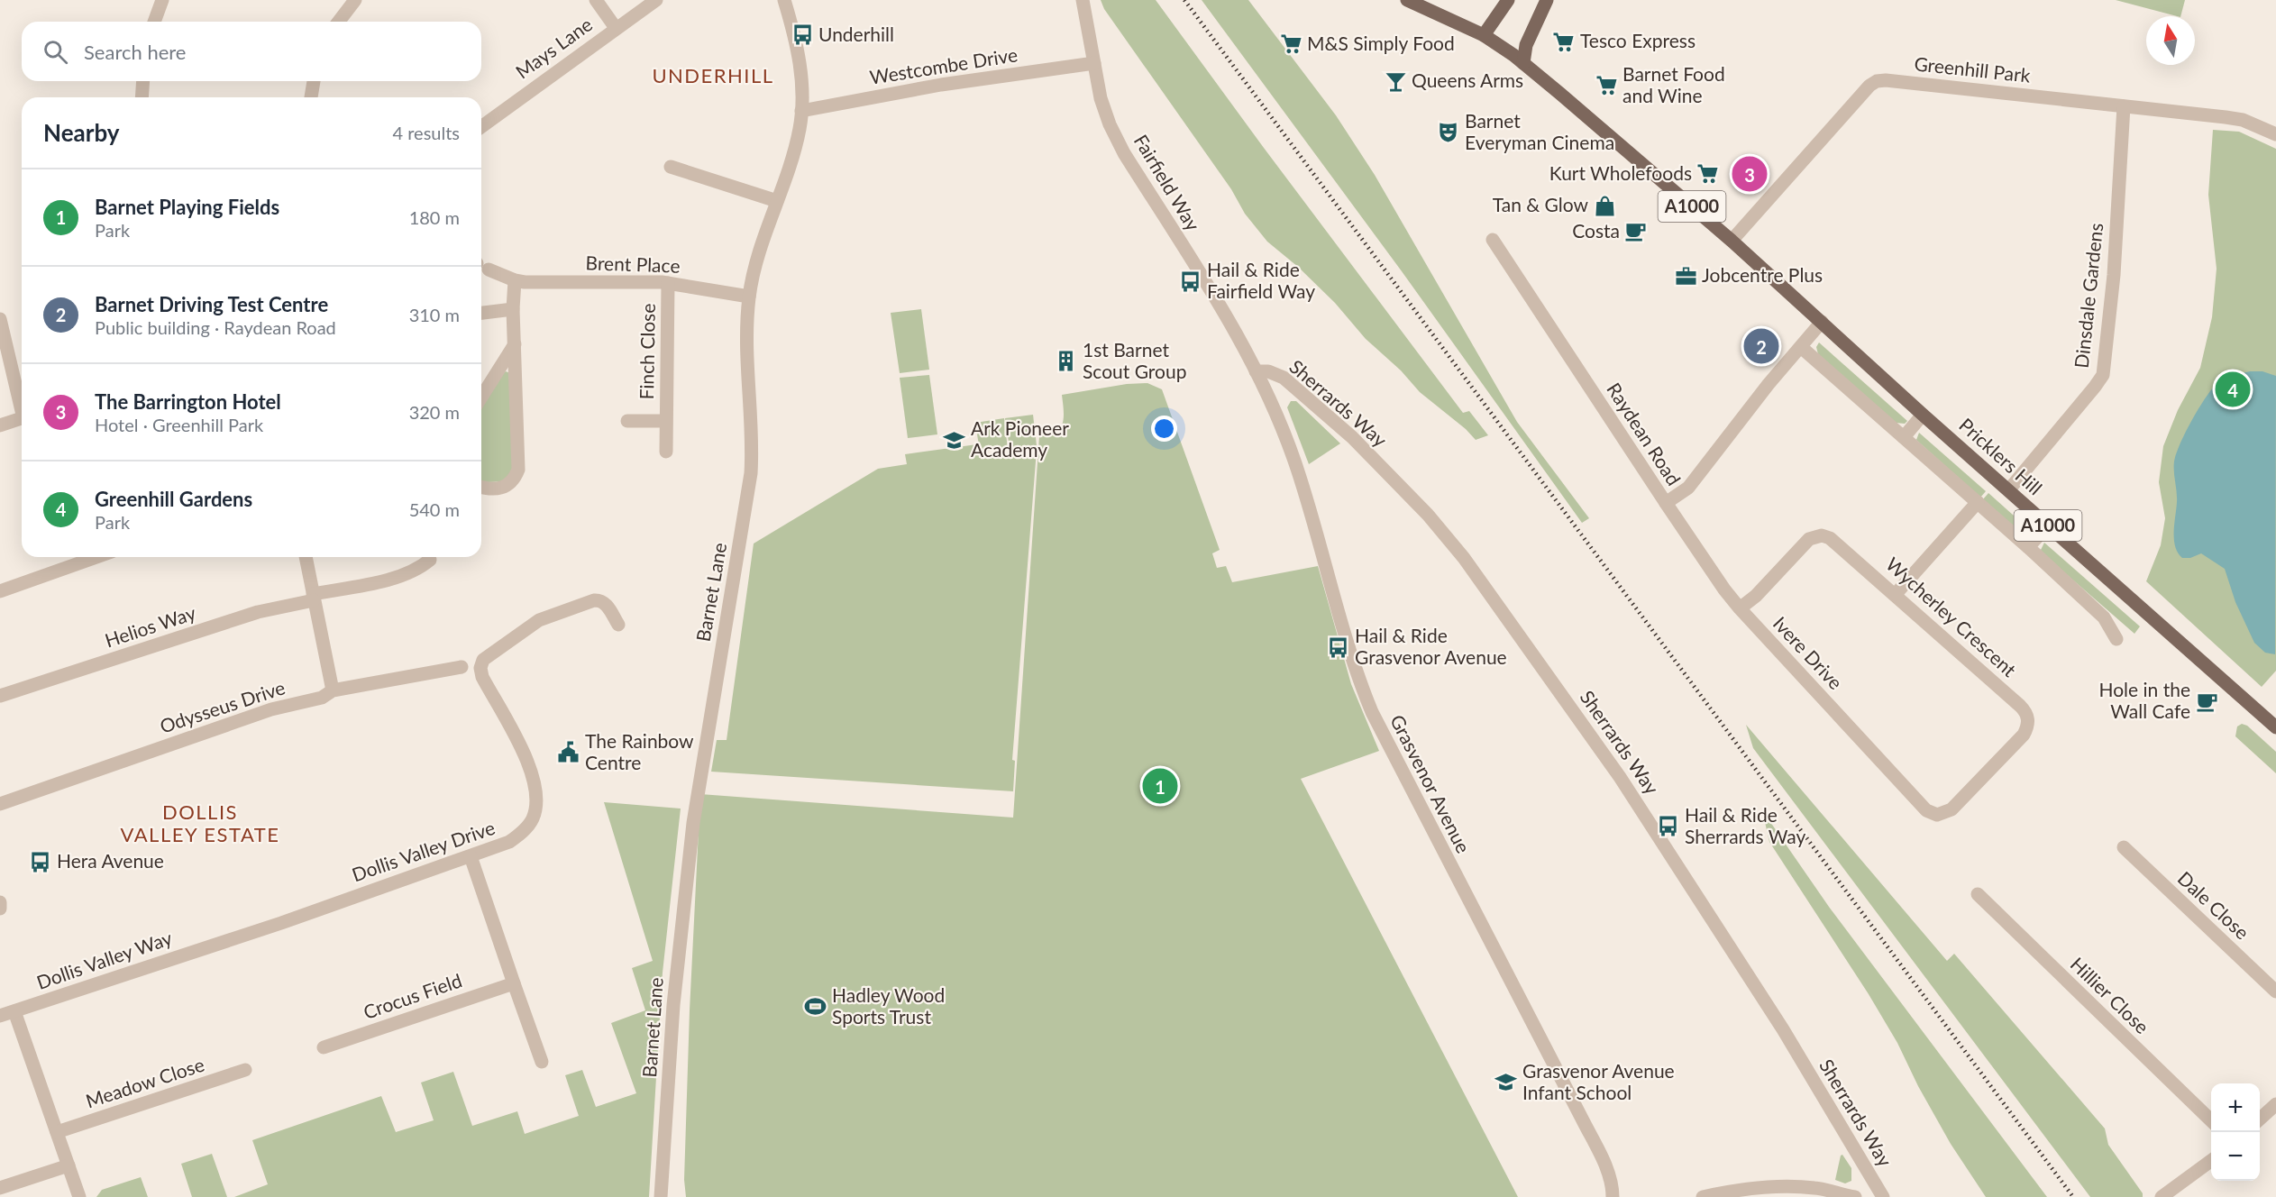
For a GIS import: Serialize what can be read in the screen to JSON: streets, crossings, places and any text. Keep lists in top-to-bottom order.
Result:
{
  "streets": {
    "main road": ["A1000", "Pricklers Hill"],
    "street": [
      "Mays Lane",
      "Westcombe Drive",
      "Greenhill Park",
      "Fairfield Way",
      "Brent Place",
      "Dinsdale Gardens",
      "Finch Close",
      "Sherrards Way",
      "Raydean Road",
      "Barnet Lane",
      "Wycherley Crescent",
      "Helios Way",
      "Ivere Drive",
      "Odysseus Drive",
      "Grasvenor Avenue",
      "Dollis Valley Drive",
      "Dale Close",
      "Dollis Valley Way",
      "Hillier Close",
      "Crocus Field",
      "Meadow Close"
    ]
  },
  "crossings": [
    ["Westcombe Drive", "Fairfield Way"],
    ["Westcombe Drive", "Barnet Lane"],
    ["Greenhill Park", "A1000"],
    ["Greenhill Park", "Dinsdale Gardens"],
    ["Fairfield Way", "Sherrards Way"],
    ["Fairfield Way", "Grasvenor Avenue"],
    ["A1000", "Raydean Road"],
    ["A1000", "Pricklers Hill"],
    ["Brent Place", "Finch Close"],
    ["Brent Place", "Barnet Lane"],
    ["Dinsdale Gardens", "Pricklers Hill"],
    ["Sherrards Way", "Grasvenor Avenue"],
    ["Raydean Road", "Pricklers Hill"],
    ["Raydean Road", "Ivere Drive"],
    ["Wycherley Crescent", "Ivere Drive"],
    ["Dollis Valley Drive", "Dollis Valley Way"]
  ],
  "districts": ["UNDERHILL", "DOLLIS VALLEY ESTATE"],
  "places": {
    "bus stop": [
      "Underhill",
      "Hail & Ride Fairfield Way",
      "Hail & Ride Grasvenor Avenue",
      "Hail & Ride Sherrards Way",
      "Hera Avenue"
    ],
    "supermarket": [
      "Tesco Express",
      "M&S Simply Food",
      "Barnet Food and Wine",
      "Kurt Wholefoods"
    ],
    "bar": ["Queens Arms"],
    "theatre": ["Barnet Everyman Cinema"],
    "shop": ["Tan & Glow"],
    "cafe": ["Costa", "Hole in the Wall Cafe"],
    "office": ["Jobcentre Plus"],
    "building": ["1st Barnet Scout Group"],
    "school or university": ["Ark Pioneer Academy", "Grasvenor Avenue Infant School"],
    "public building": ["The Rainbow Centre"],
    "sports": ["Hadley Wood Sports Trust"]
  },
  "north": "top",
  "page": {
    "search": "Search here",
    "heading": ["Nearby", "4 results"],
    "pins": [
      "3",
      "2",
      "4",
      "1"
    ],
    "list": [
      {
        "mark": "1",
        "name": "Barnet Playing Fields",
        "note": "Park",
        "value": "180 m"
      },
      {
        "mark": "2",
        "name": "Barnet Driving Test Centre",
        "note": "Public building · Raydean Road",
        "value": "310 m"
      },
      {
        "mark": "3",
        "name": "The Barrington Hotel",
        "note": "Hotel · Greenhill Park",
        "value": "320 m"
      },
      {
        "mark": "4",
        "name": "Greenhill Gardens",
        "note": "Park",
        "value": "540 m"
      }
    ],
    "map_buttons": ["+", "−"]
  }
}
